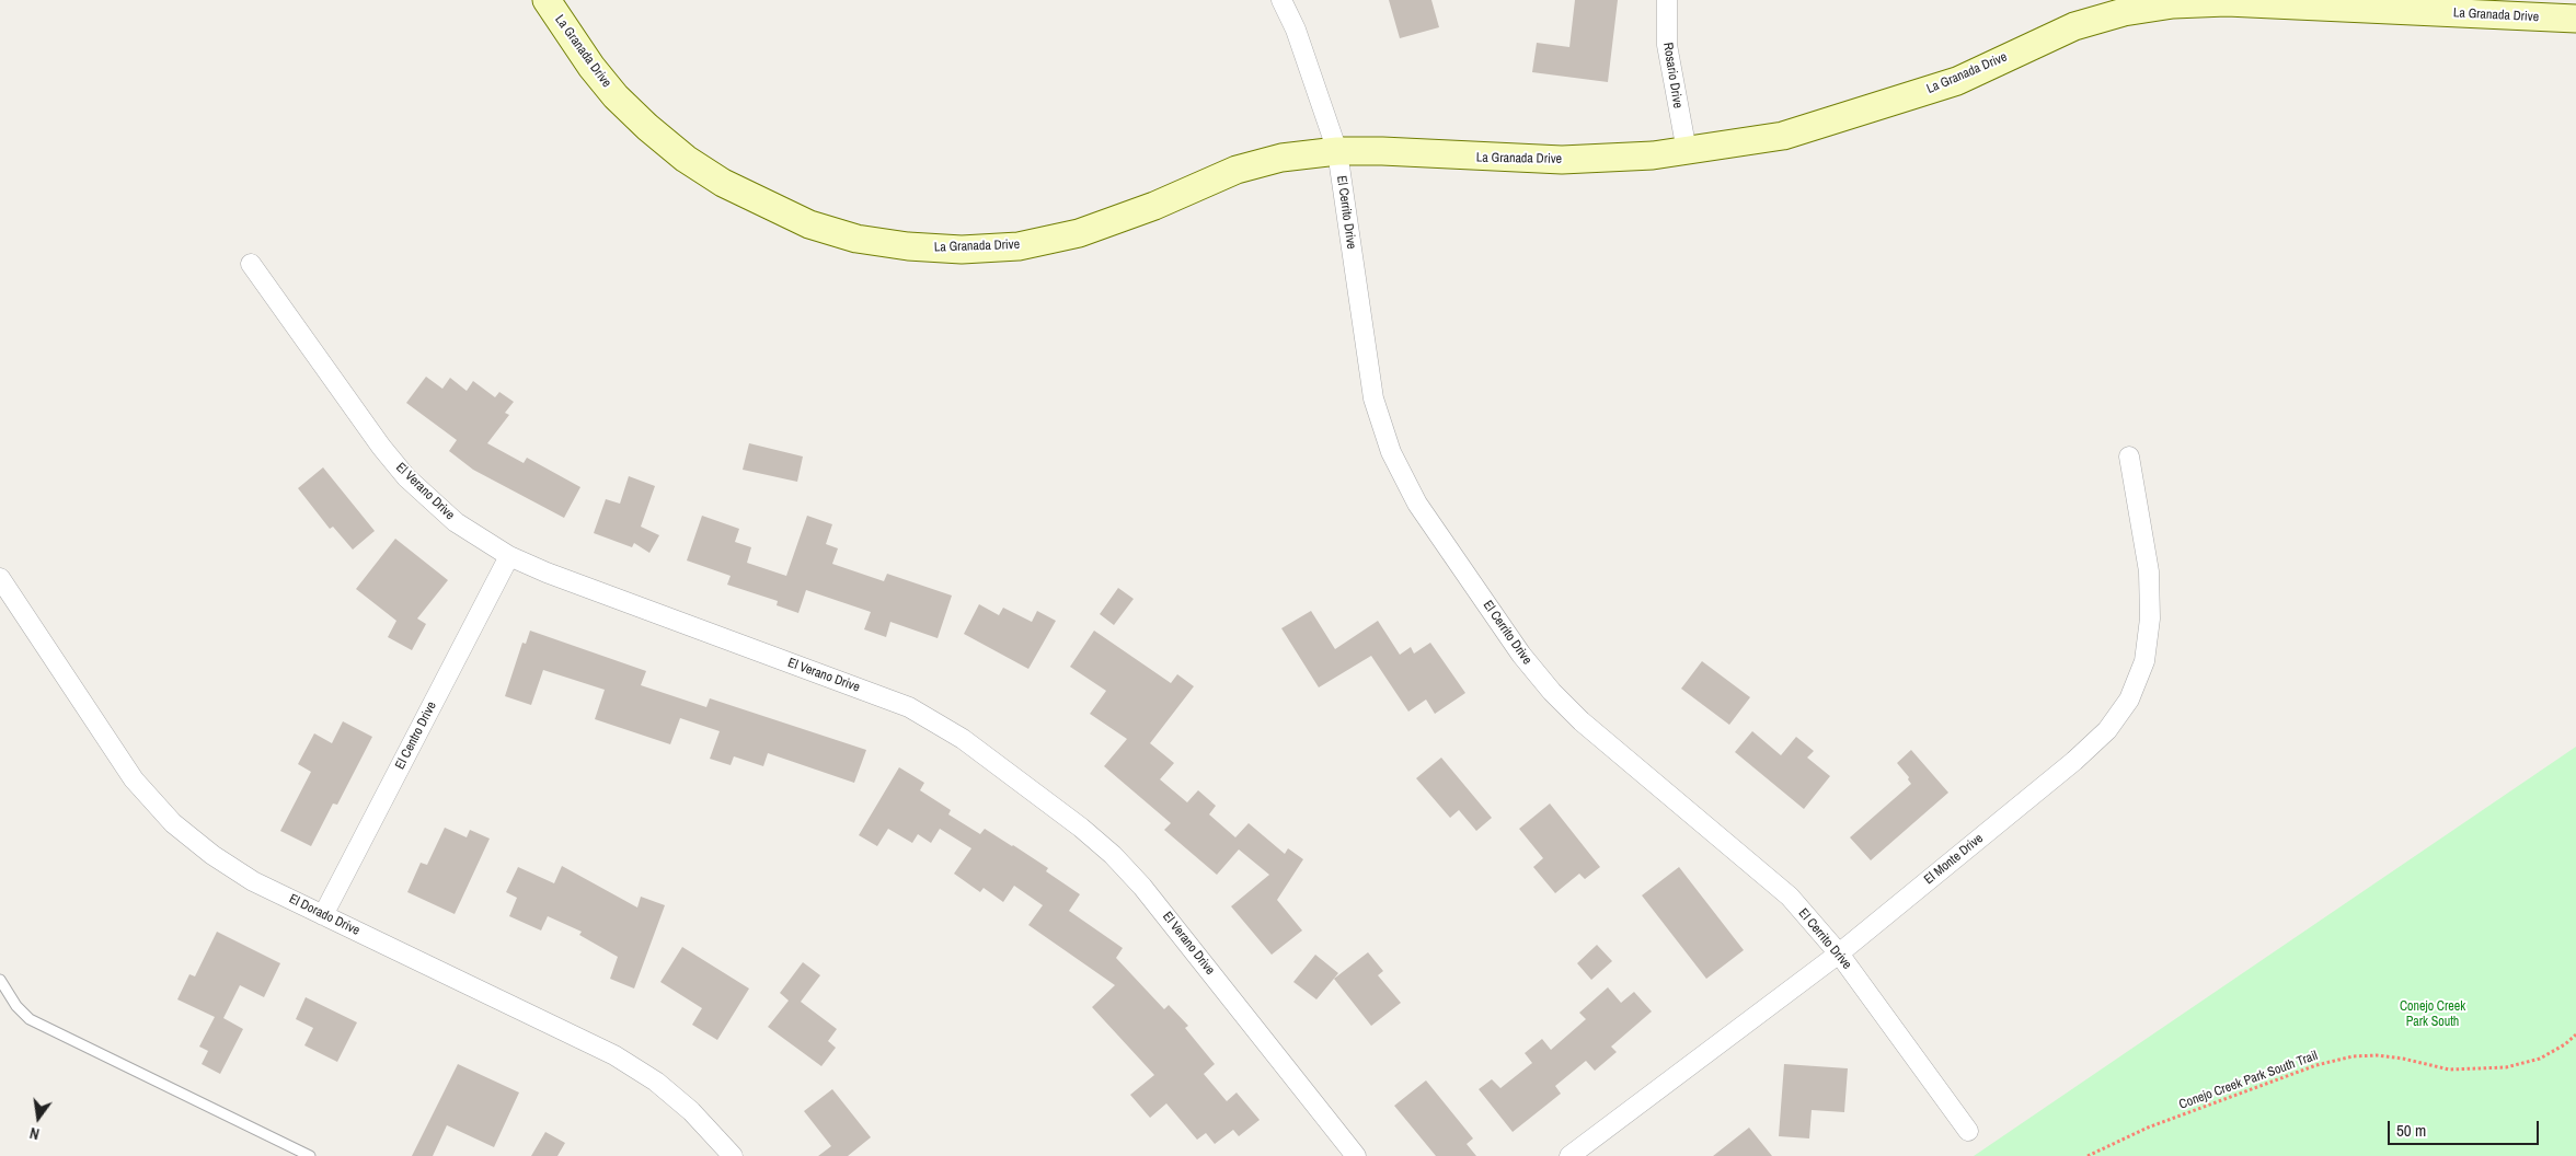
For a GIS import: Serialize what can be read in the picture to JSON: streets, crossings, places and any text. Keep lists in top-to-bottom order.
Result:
{
  "streets": {
    "street": [
      "La Granada Drive",
      "Rosario Drive",
      "El Cerrito Drive",
      "El Verano Drive",
      "El Centro Drive",
      "El Monte Drive",
      "El Dorado Drive"
    ],
    "path": ["Conejo Creek Park South Trail"]
  },
  "crossings": [
    ["La Granada Drive", "Rosario Drive"],
    ["La Granada Drive", "El Cerrito Drive"],
    ["El Cerrito Drive", "El Monte Drive"],
    ["El Verano Drive", "El Centro Drive"],
    ["El Centro Drive", "El Dorado Drive"]
  ],
  "parks": ["Conejo Creek Park South"],
  "scale_bar": "50 m",
  "north": "bottom"
}
